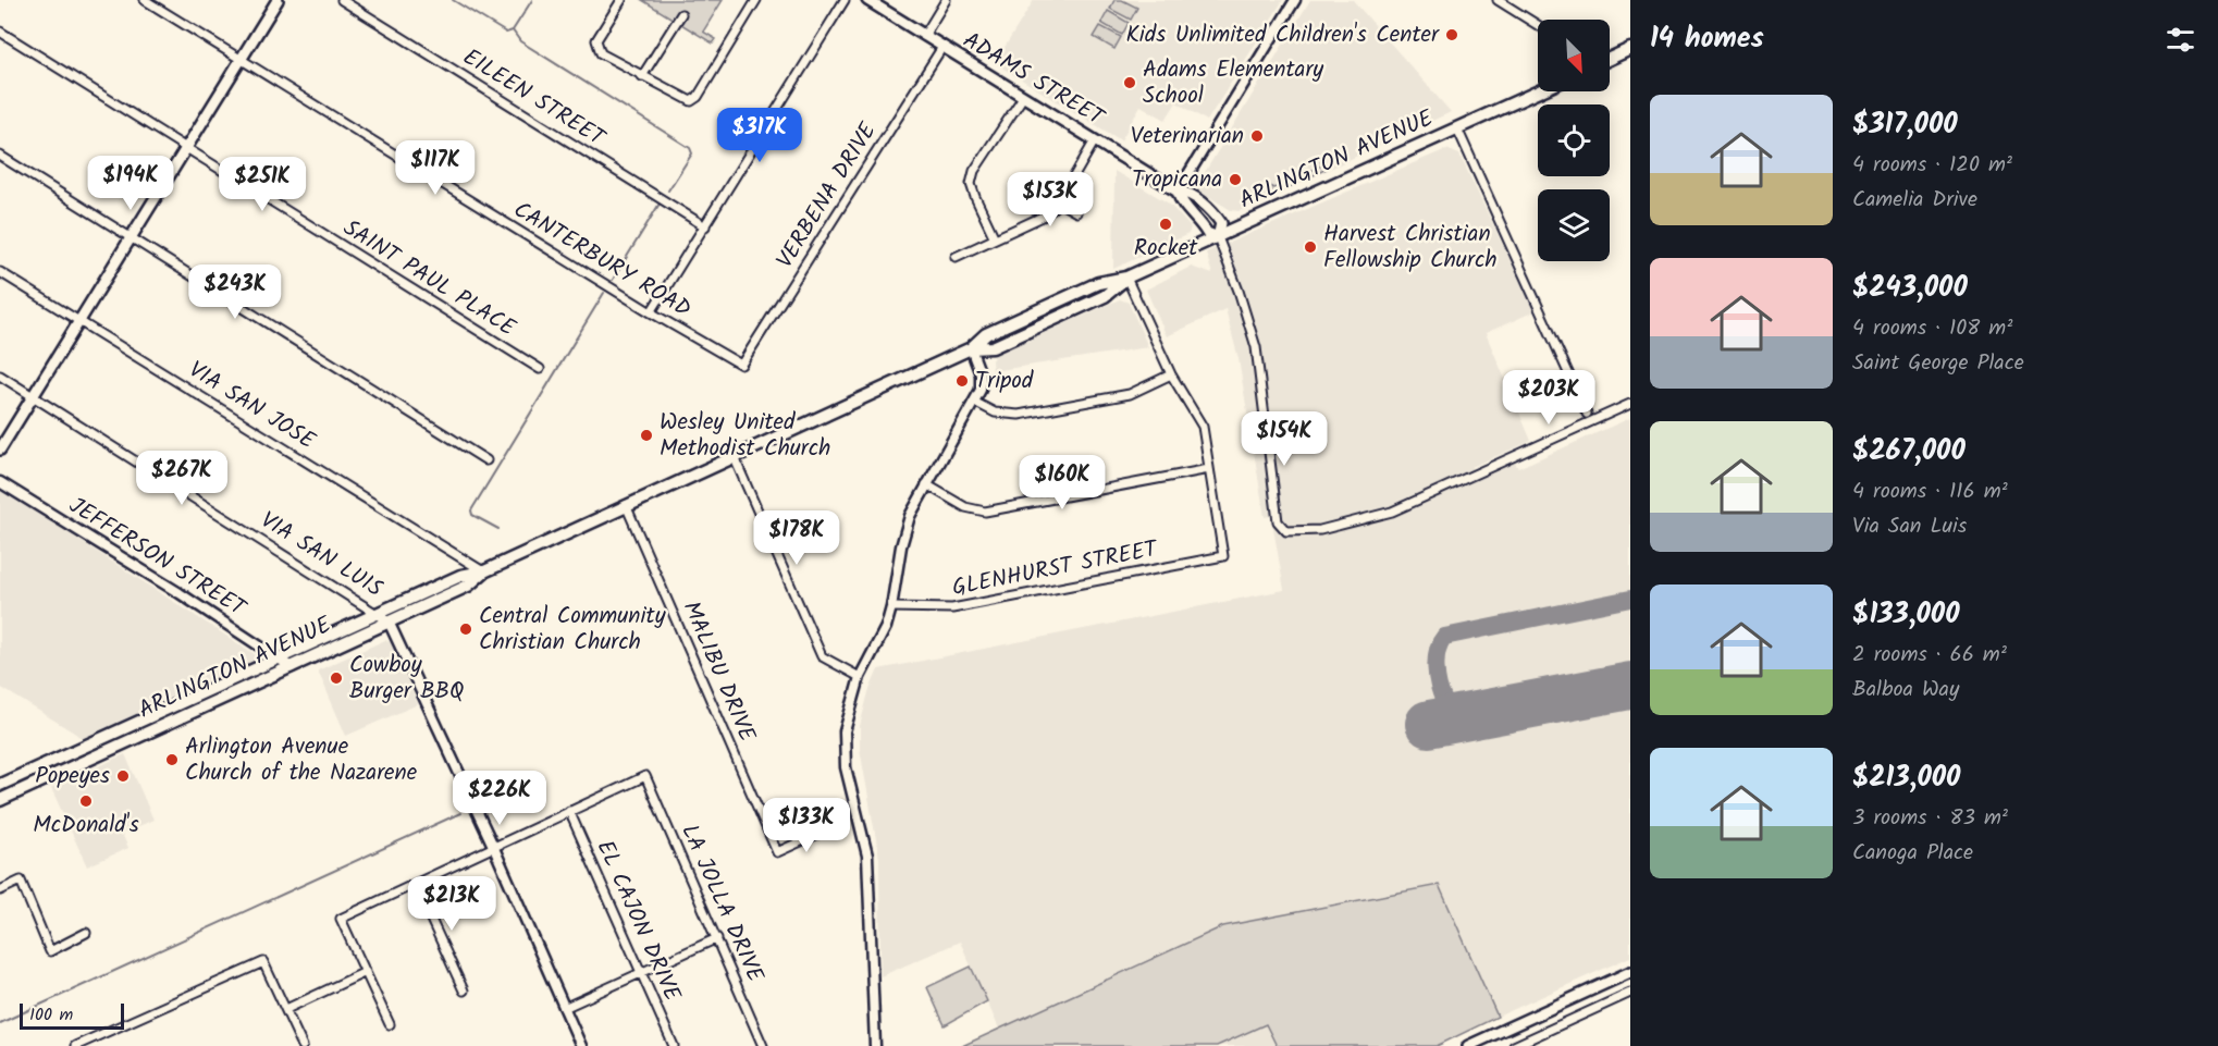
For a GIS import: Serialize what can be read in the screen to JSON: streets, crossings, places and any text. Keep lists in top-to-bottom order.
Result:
{
  "streets": {
    "main road": ["ADAMS STREET", "ARLINGTON AVENUE"],
    "street": [
      "EILEEN STREET",
      "VERBENA DRIVE",
      "CANTERBURY ROAD",
      "SAINT PAUL PLACE",
      "VIA SAN JOSE",
      "VIA SAN LUIS",
      "JEFFERSON STREET",
      "GLENHURST STREET",
      "MALIBU DRIVE",
      "LA JOLLA DRIVE",
      "EL CAJON DRIVE"
    ]
  },
  "crossings": [
    ["ADAMS STREET", "ARLINGTON AVENUE"],
    ["ADAMS STREET", "VERBENA DRIVE"],
    ["ARLINGTON AVENUE", "VIA SAN JOSE"],
    ["ARLINGTON AVENUE", "VIA SAN LUIS"],
    ["ARLINGTON AVENUE", "JEFFERSON STREET"],
    ["ARLINGTON AVENUE", "MALIBU DRIVE"],
    ["VERBENA DRIVE", "CANTERBURY ROAD"],
    ["LA JOLLA DRIVE", "EL CAJON DRIVE"]
  ],
  "places": [
    "Kids Unlimited Children's Center",
    "Adams Elementary School",
    "Veterinarian",
    "Tropicana",
    "Rocket",
    "Harvest Christian Fellowship Church",
    "Tripod",
    "Wesley United Methodist Church",
    "Central Community Christian Church",
    "Cowboy Burger BBQ",
    "Arlington Avenue Church of the Nazarene",
    "Popeyes",
    "McDonald's"
  ],
  "scale_bar": "100 m",
  "north": "bottom right",
  "page": {
    "heading": "14 homes",
    "list": [
      {
        "name": "$317,000",
        "note": "4 rooms · 120 m² · Camelia Drive"
      },
      {
        "name": "$243,000",
        "note": "4 rooms · 108 m² · Saint George Place"
      },
      {
        "name": "$267,000",
        "note": "4 rooms · 116 m² · Via San Luis"
      },
      {
        "name": "$133,000",
        "note": "2 rooms · 66 m² · Balboa Way"
      },
      {
        "name": "$213,000",
        "note": "3 rooms · 83 m² · Canoga Place"
      }
    ],
    "price": [
      "$317K",
      "$117K",
      "$194K",
      "$251K",
      "$153K",
      "$243K",
      "$203K",
      "$154K",
      "$267K",
      "$160K",
      "$178K",
      "$226K",
      "$133K",
      "$213K"
    ],
    "scale": "100 m"
  }
}
